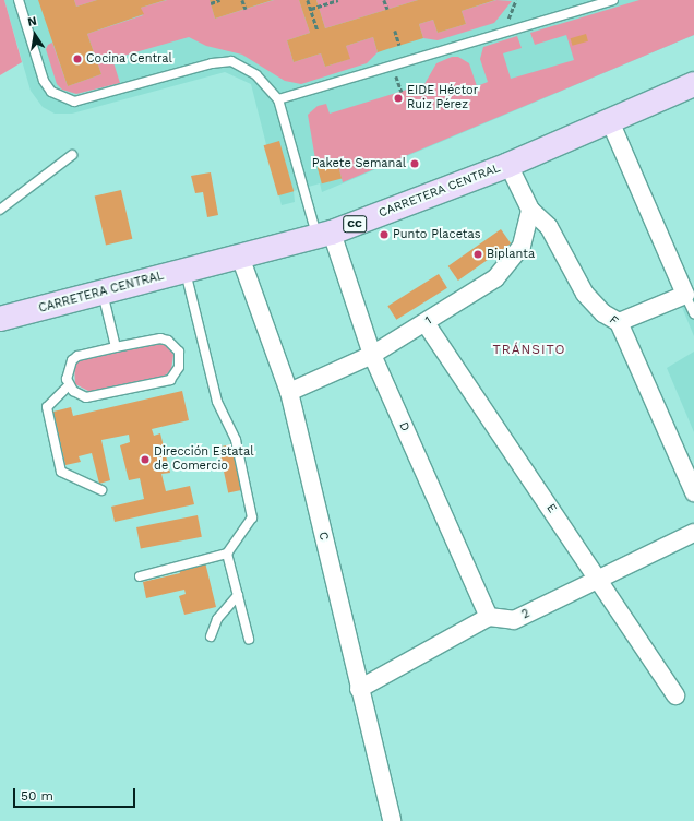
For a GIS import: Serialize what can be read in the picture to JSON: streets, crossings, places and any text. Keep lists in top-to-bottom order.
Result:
{
  "streets": {
    "main road": ["CARRETERA CENTRAL", "CC"],
    "street": [
      "1",
      "F",
      "D",
      "E",
      "C",
      "2"
    ]
  },
  "crossings": [
    ["CARRETERA CENTRAL", "F"],
    ["CARRETERA CENTRAL", "D"],
    ["CARRETERA CENTRAL", "C"],
    ["1", "F"],
    ["1", "D"],
    ["1", "E"],
    ["1", "C"],
    ["D", "2"],
    ["E", "2"]
  ],
  "districts": ["TRÁNSITO"],
  "places": [
    "Cocina Central",
    "EIDE Héctor Ruiz Pérez",
    "Pakete Semanal",
    "Punto Placetas",
    "Biplanta",
    "Dirección Estatal de Comercio"
  ],
  "scale_bar": "50 m",
  "north": "top"
}
